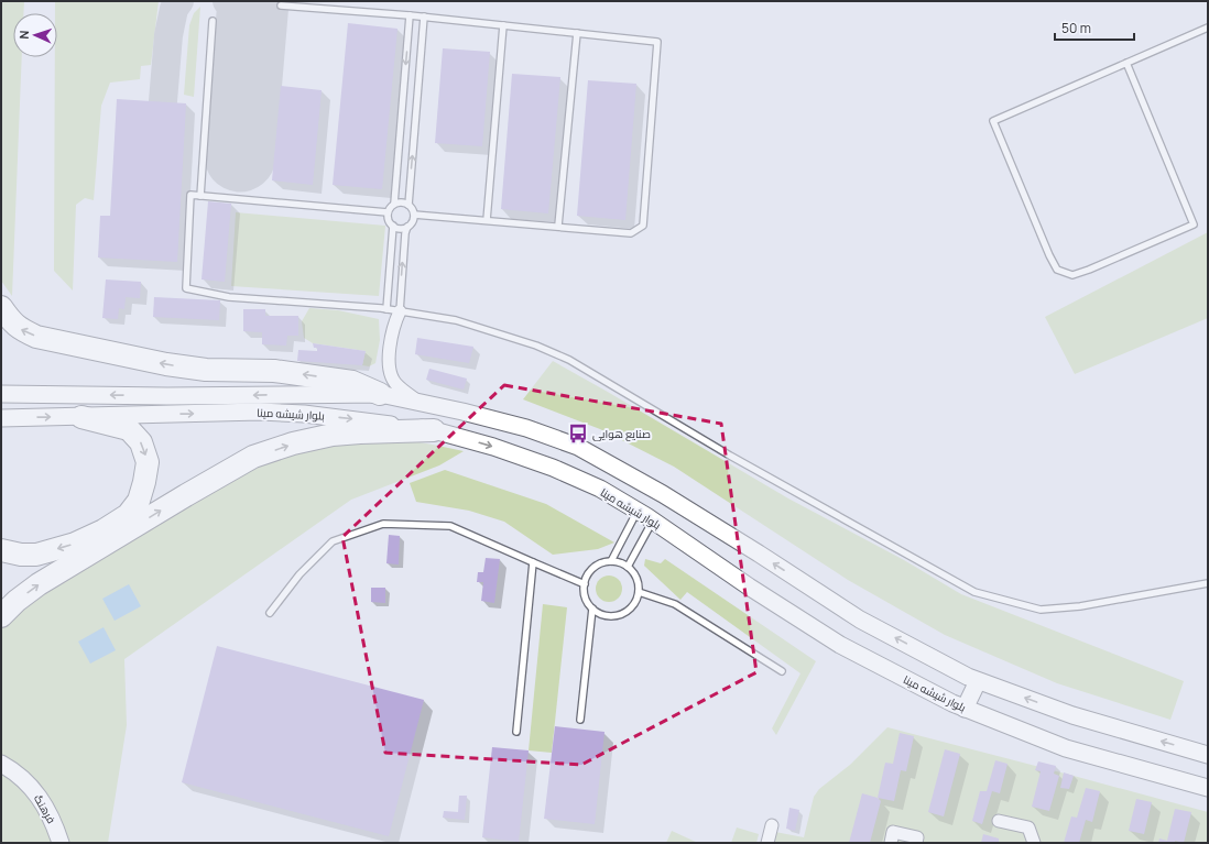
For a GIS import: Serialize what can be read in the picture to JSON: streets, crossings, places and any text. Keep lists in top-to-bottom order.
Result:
{
  "streets": {
    "main road": ["بلوار شیشه مینا", "فرهنگ"]
  },
  "places": {
    "bus stop": ["صنایع هوایی"]
  },
  "scale_bar": "50 m",
  "north": "left"
}
